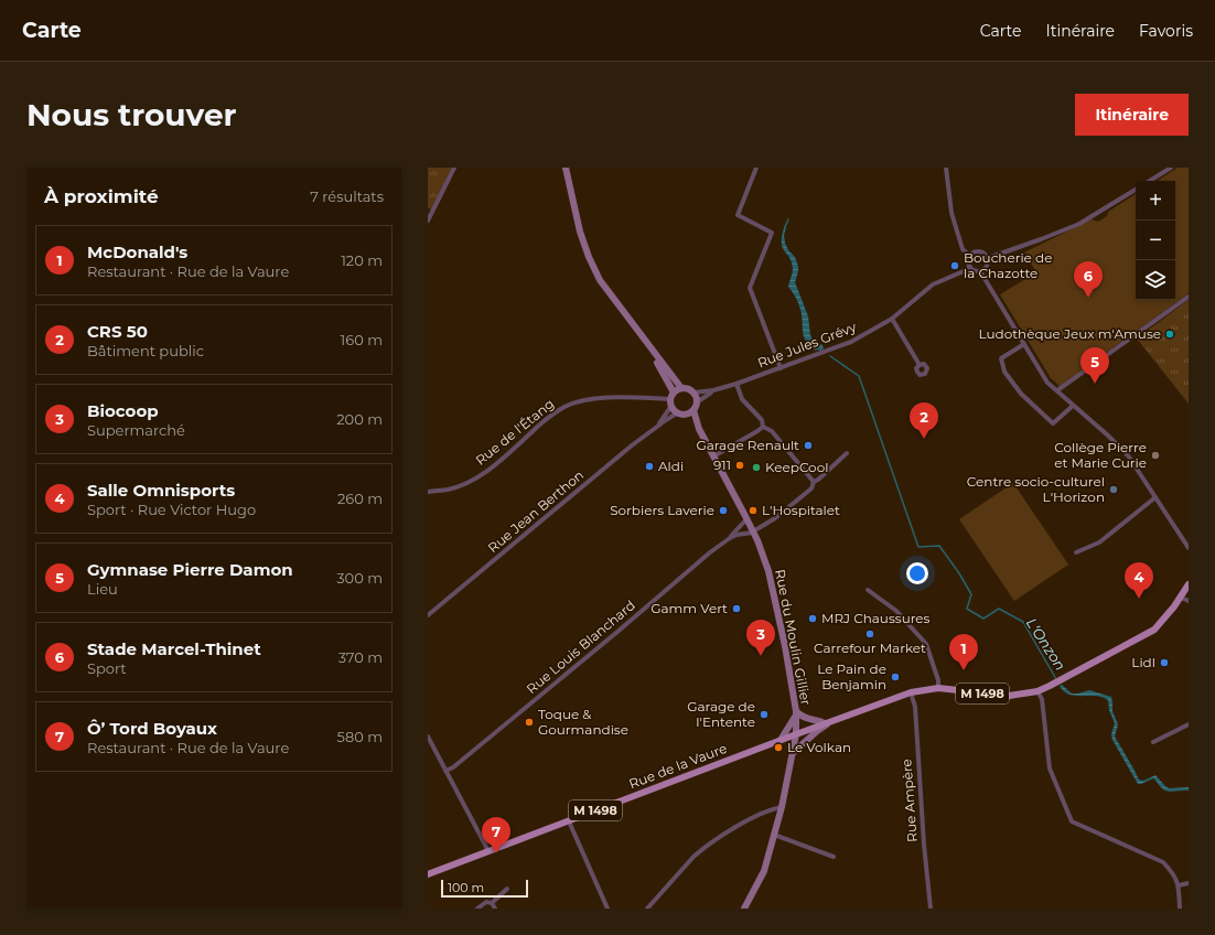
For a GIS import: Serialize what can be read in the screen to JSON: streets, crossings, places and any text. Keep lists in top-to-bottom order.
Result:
{
  "streets": {
    "main road": ["Rue du Moulin Gillier", "M 1498", "Rue de la Vaure"],
    "street": [
      "Rue Jules Grévy",
      "Rue de l'Étang",
      "Rue Jean Berthon",
      "Rue Louis Blanchard",
      "Rue Ampère"
    ]
  },
  "crossings": [
    ["Rue de l'Étang", "Rue Jean Berthon"],
    ["Rue du Moulin Gillier", "Rue Louis Blanchard"],
    ["Rue du Moulin Gillier", "M 1498"],
    ["M 1498", "Rue de la Vaure"],
    ["M 1498", "Rue Ampère"]
  ],
  "water": ["L'Onzon"],
  "places": [
    "Boucherie de la Chazotte",
    "Ludothèque Jeux m'Amuse",
    "Garage Renault",
    "Collège Pierre et Marie Curie",
    "911",
    "Aldi",
    "KeepCool",
    "Centre socio-culturel L'Horizon",
    "Sorbiers Laverie",
    "L'Hospitalet",
    "Gamm Vert",
    "MRJ Chaussures",
    "Carrefour Market",
    "Lidl",
    "Le Pain de Benjamin",
    "Garage de l'Entente",
    "Toque & Gourmandise",
    "Le Volkan"
  ],
  "scale_bar": "100 m",
  "page": {
    "header": "Carte",
    "nav": ["Carte", "Itinéraire", "Favoris"],
    "buttons": "Itinéraire",
    "title": "Nous trouver",
    "heading": ["À proximité", "7 résultats"],
    "map_buttons": ["+", "−"],
    "list": [
      {
        "mark": "1",
        "name": "McDonald's",
        "note": "Restaurant · Rue de la Vaure",
        "value": "120 m"
      },
      {
        "mark": "2",
        "name": "CRS 50",
        "note": "Bâtiment public",
        "value": "160 m"
      },
      {
        "mark": "3",
        "name": "Biocoop",
        "note": "Supermarché",
        "value": "200 m"
      },
      {
        "mark": "4",
        "name": "Salle Omnisports",
        "note": "Sport · Rue Victor Hugo",
        "value": "260 m"
      },
      {
        "mark": "5",
        "name": "Gymnase Pierre Damon",
        "note": "Lieu",
        "value": "300 m"
      },
      {
        "mark": "6",
        "name": "Stade Marcel-Thinet",
        "note": "Sport",
        "value": "370 m"
      },
      {
        "mark": "7",
        "name": "Ô’ Tord Boyaux",
        "note": "Restaurant · Rue de la Vaure",
        "value": "580 m"
      }
    ],
    "pins": [
      "6",
      "5",
      "2",
      "4",
      "3",
      "1",
      "7"
    ],
    "scale": "100 m"
  }
}
